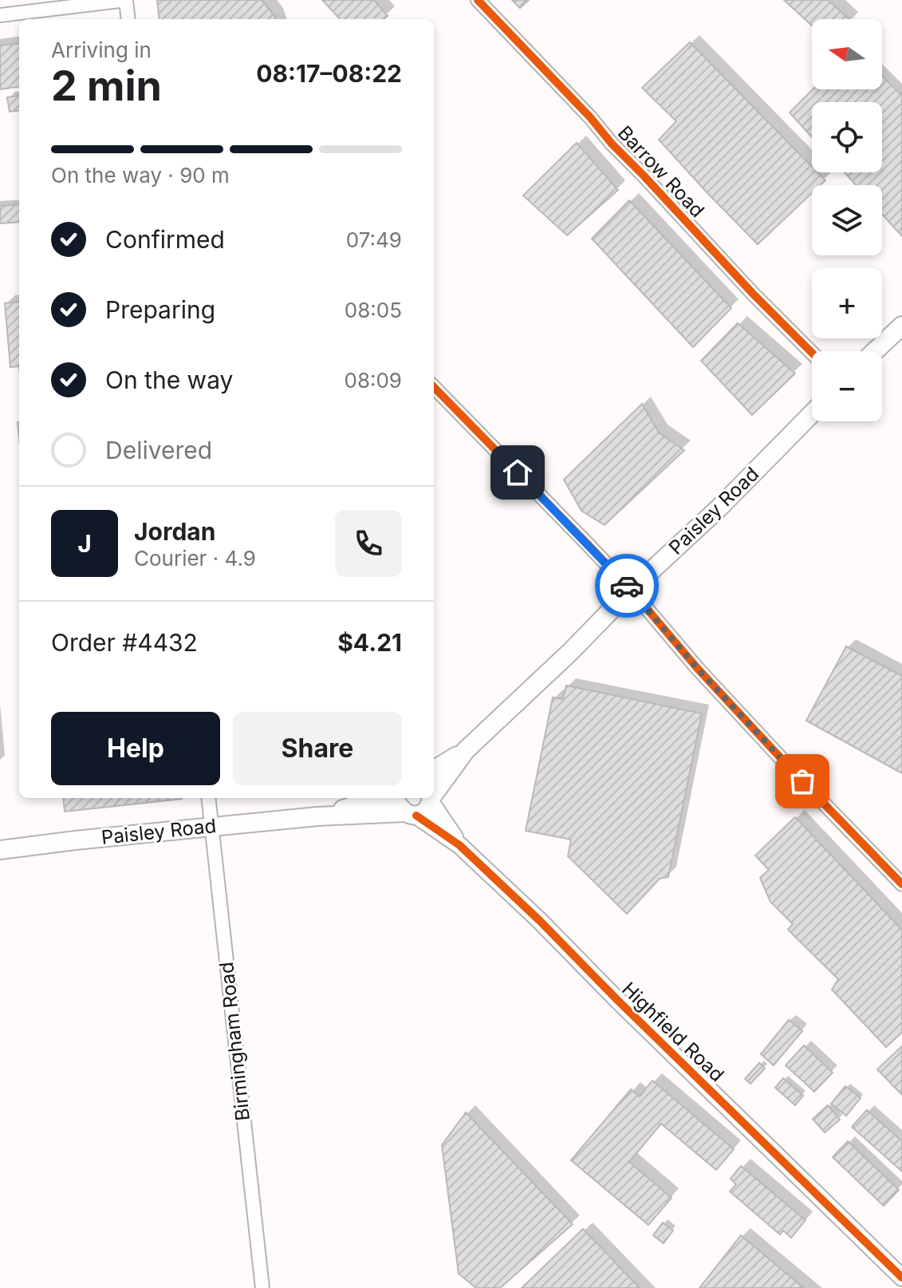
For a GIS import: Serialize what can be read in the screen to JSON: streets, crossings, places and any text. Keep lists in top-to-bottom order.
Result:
{
  "streets": {
    "main road": ["Paisley Road"],
    "street": ["Barrow Road", "Highfield Road", "Birmingham Road"]
  },
  "crossings": [
    ["Paisley Road", "Highfield Road"],
    ["Paisley Road", "Birmingham Road"]
  ],
  "north": "left",
  "page": {
    "map_buttons": ["+", "−"],
    "heading": ["2 min", "Arriving in", "08:17–08:22"],
    "panel": [
      "Jordan",
      "Courier · 4.9",
      "Order #4432",
      "$4.21"
    ],
    "bar": "On the way · 90 m",
    "list": [
      ["Confirmed", "07:49"],
      ["Preparing", "08:05"],
      ["On the way", "08:09"],
      "Delivered"
    ],
    "round": "J",
    "buttons": ["Help", "Share"]
  }
}
